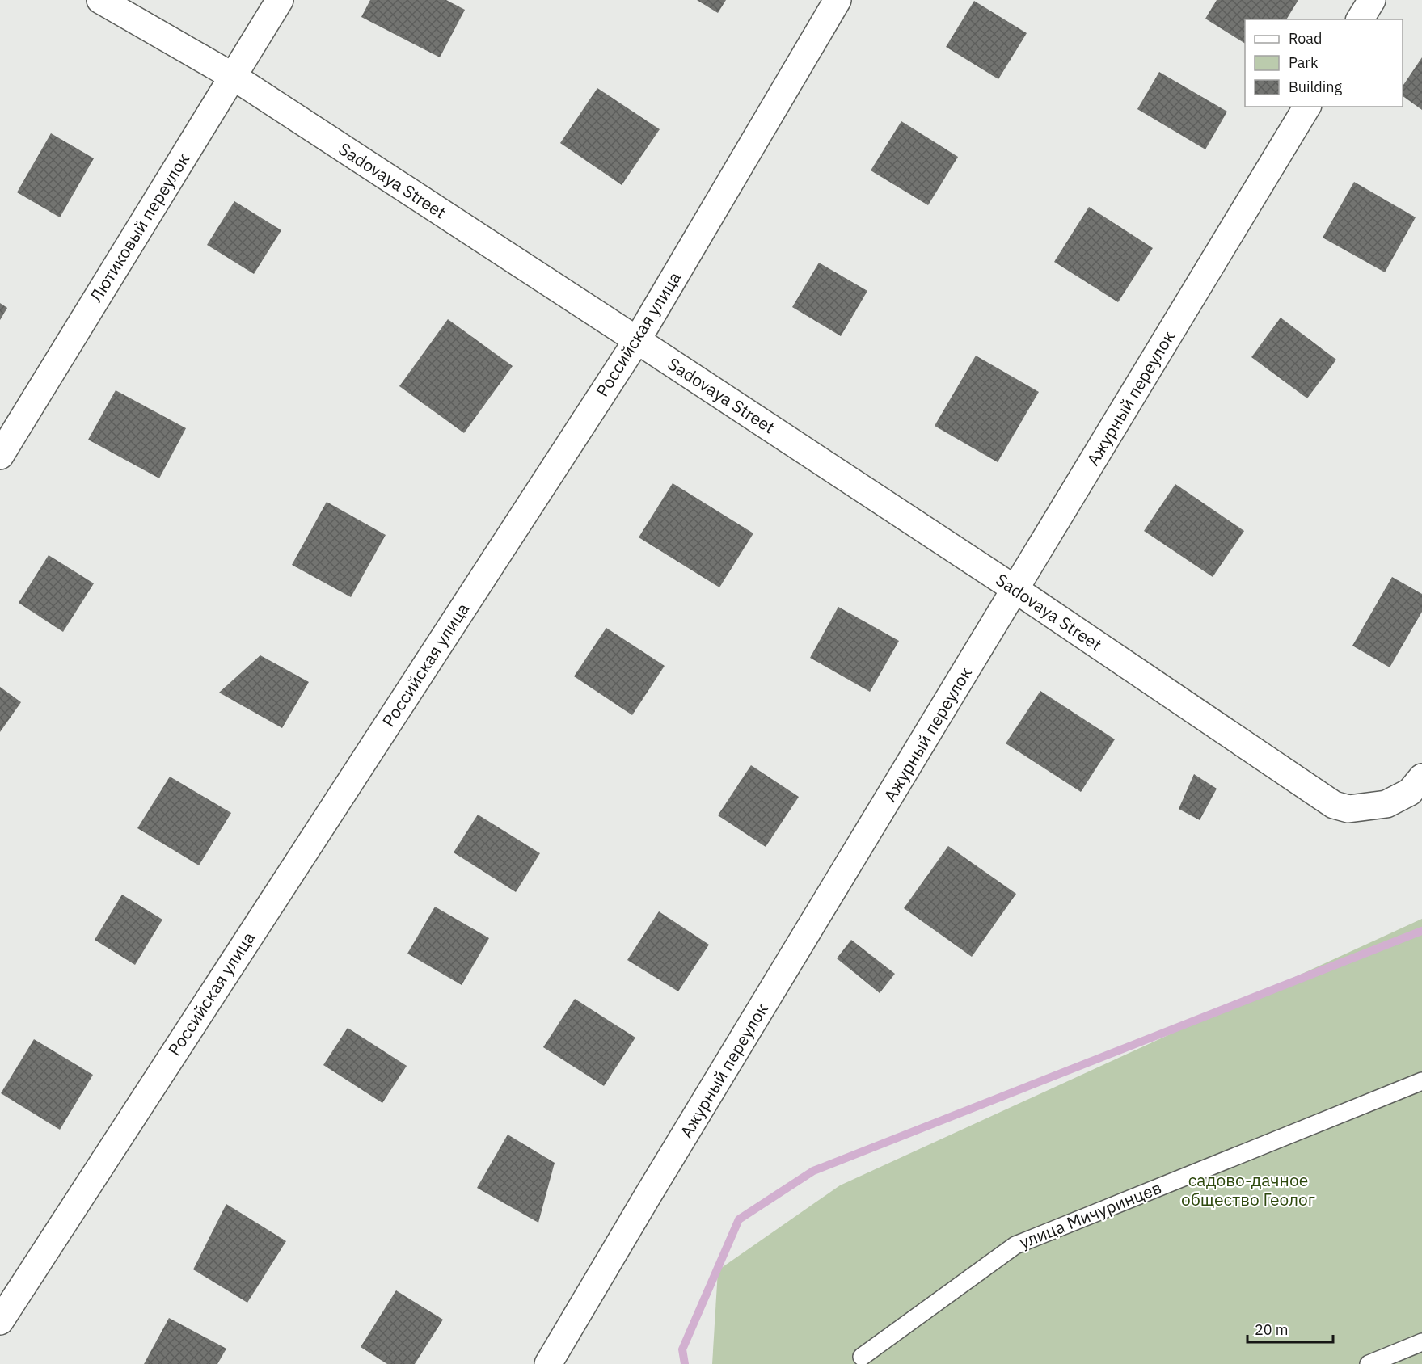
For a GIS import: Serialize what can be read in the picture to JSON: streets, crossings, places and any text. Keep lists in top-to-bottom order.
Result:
{
  "streets": {
    "street": [
      "Sadovaya Street",
      "Лютиковый переулок",
      "Российская улица",
      "Ажурный переулок"
    ],
    "lane": ["улица Мичуринцев"]
  },
  "crossings": [
    ["Sadovaya Street", "Лютиковый переулок"],
    ["Sadovaya Street", "Российская улица"],
    ["Sadovaya Street", "Ажурный переулок"]
  ],
  "parks": ["садово-дачное общество Геолог"],
  "legend": ["Road", "Park", "Building"],
  "scale_bar": "20 m"
}
